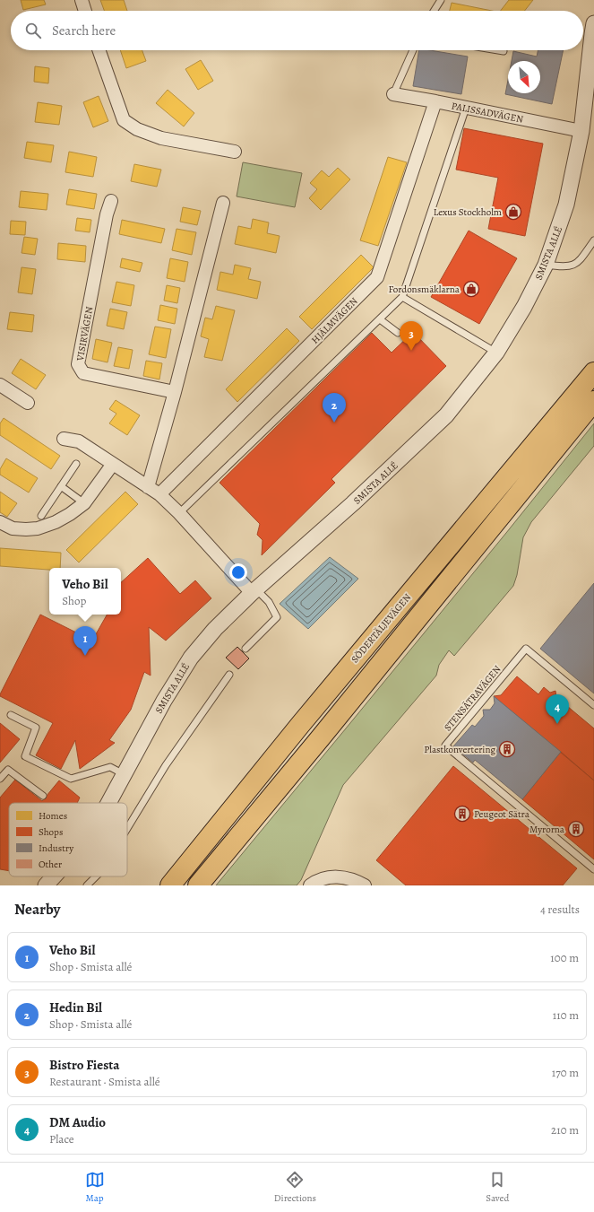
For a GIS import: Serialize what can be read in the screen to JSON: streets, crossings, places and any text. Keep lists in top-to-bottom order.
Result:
{
  "streets": {
    "highway": ["SÖDERTÄLJEVÄGEN"],
    "street": [
      "PALISSADVÄGEN",
      "SMISTA ALLÉ",
      "HJÄLMVÄGEN",
      "VISIRVÄGEN"
    ],
    "lane": ["STENSÄTRAVÄGEN"]
  },
  "crossings": [
    ["PALISSADVÄGEN", "SMISTA ALLÉ"],
    ["PALISSADVÄGEN", "HJÄLMVÄGEN"]
  ],
  "places": {
    "shop": ["Lexus Stockholm", "Fordonsmäklarna"],
    "building": ["Plastkonvertering", "Peugeot Sätra", "Myrorna"]
  },
  "legend": [
    "Homes",
    "Shops",
    "Industry",
    "Other"
  ],
  "north": "bottom right",
  "page": {
    "search": "Search here",
    "pins": [
      "3",
      "2",
      "1",
      "4"
    ],
    "popup": ["Veho Bil", "Shop"],
    "heading": ["Nearby", "4 results"],
    "list": [
      {
        "mark": "1",
        "name": "Veho Bil",
        "note": "Shop · Smista allé",
        "value": "100 m"
      },
      {
        "mark": "2",
        "name": "Hedin Bil",
        "note": "Shop · Smista allé",
        "value": "110 m"
      },
      {
        "mark": "3",
        "name": "Bistro Fiesta",
        "note": "Restaurant · Smista allé",
        "value": "170 m"
      },
      {
        "mark": "4",
        "name": "DM Audio",
        "note": "Place",
        "value": "210 m"
      }
    ],
    "nav": ["Map", "Directions", "Saved"]
  }
}
